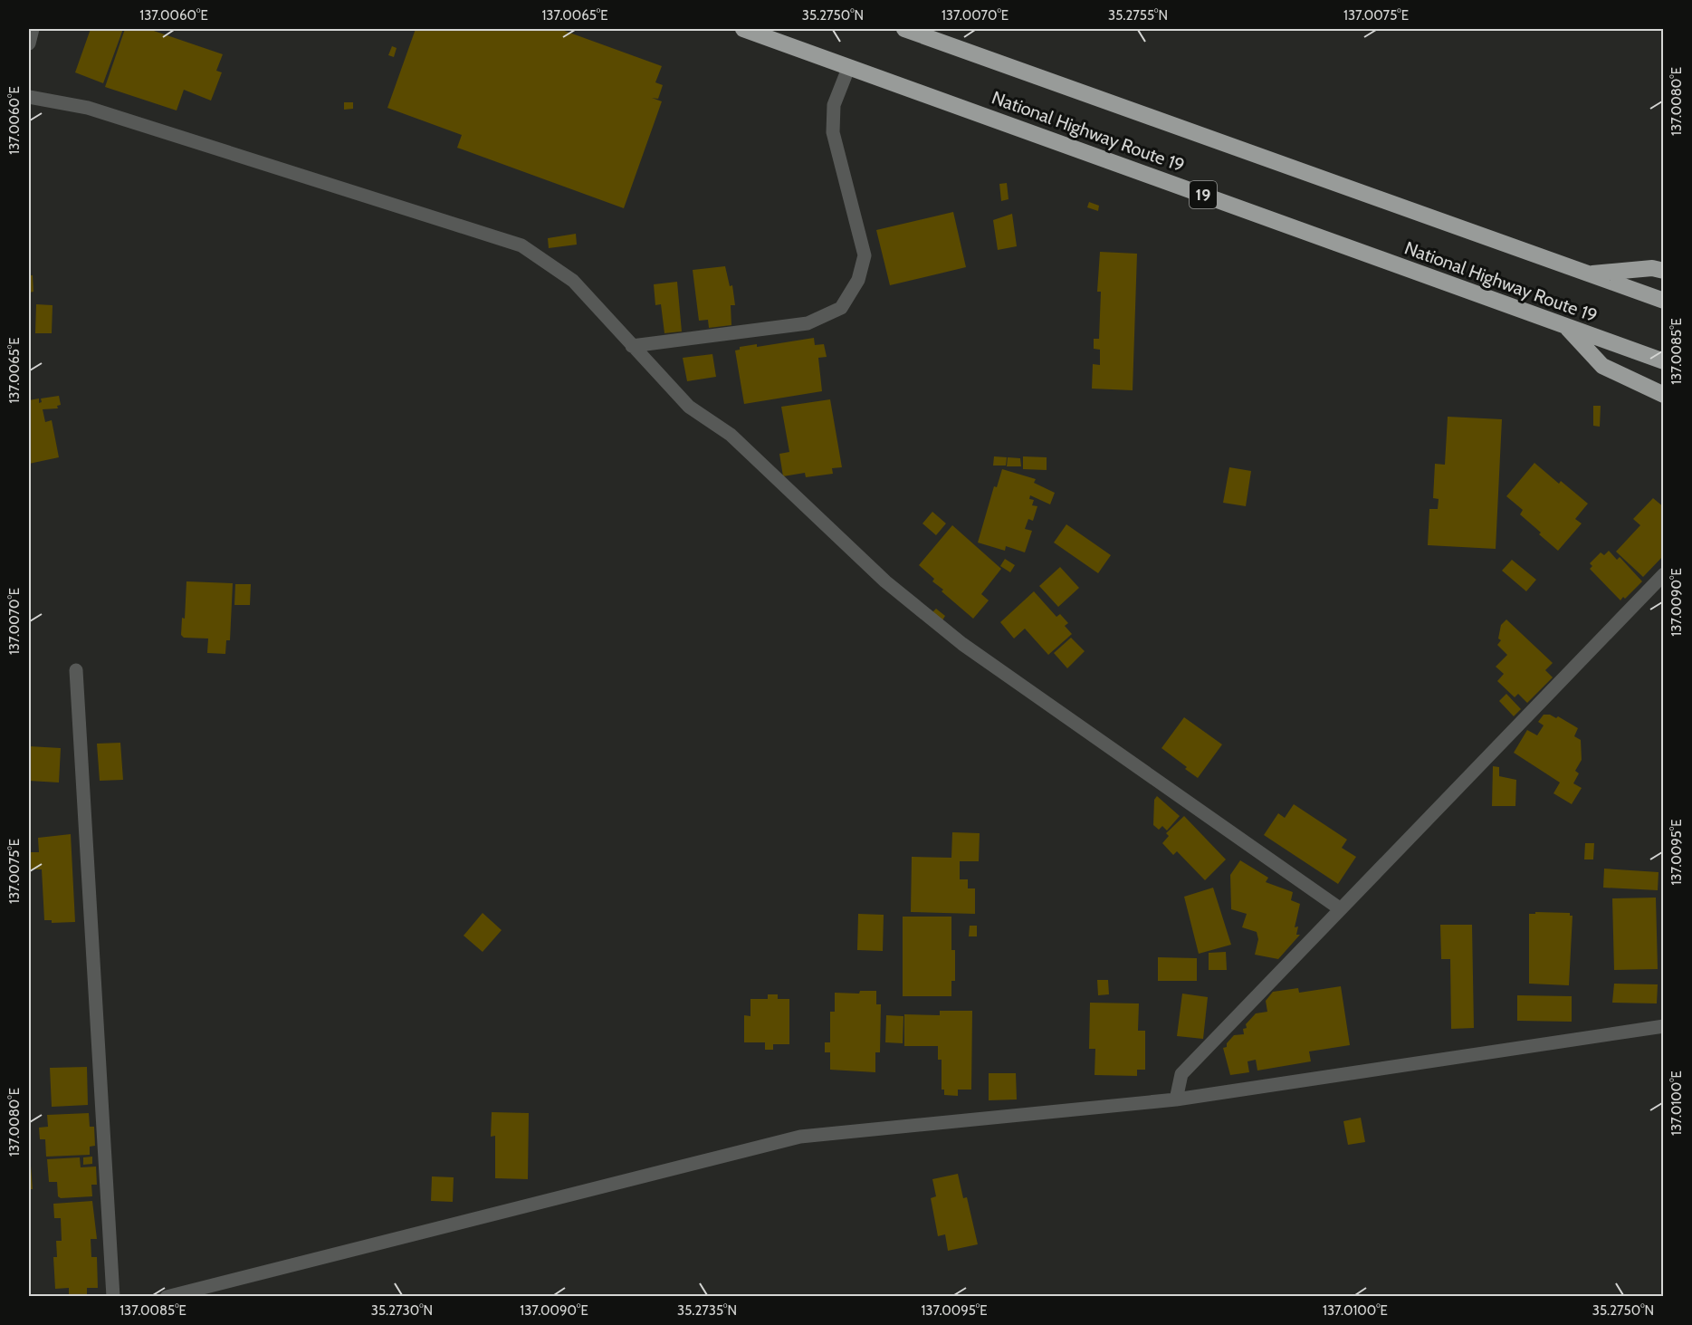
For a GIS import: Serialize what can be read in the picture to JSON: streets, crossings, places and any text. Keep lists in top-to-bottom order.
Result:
{
  "streets": {
    "highway": ["National Highway Route 19", "19"]
  },
  "coordinates": [
    "137.0060°E",
    "137.0065°E",
    "35.2750°N",
    "137.0070°E",
    "35.2755°N",
    "137.0075°E",
    "137.0080°E",
    "137.0085°E",
    "137.0090°E",
    "137.0095°E",
    "137.0100°E",
    "35.2730°N",
    "35.2735°N"
  ]
}
